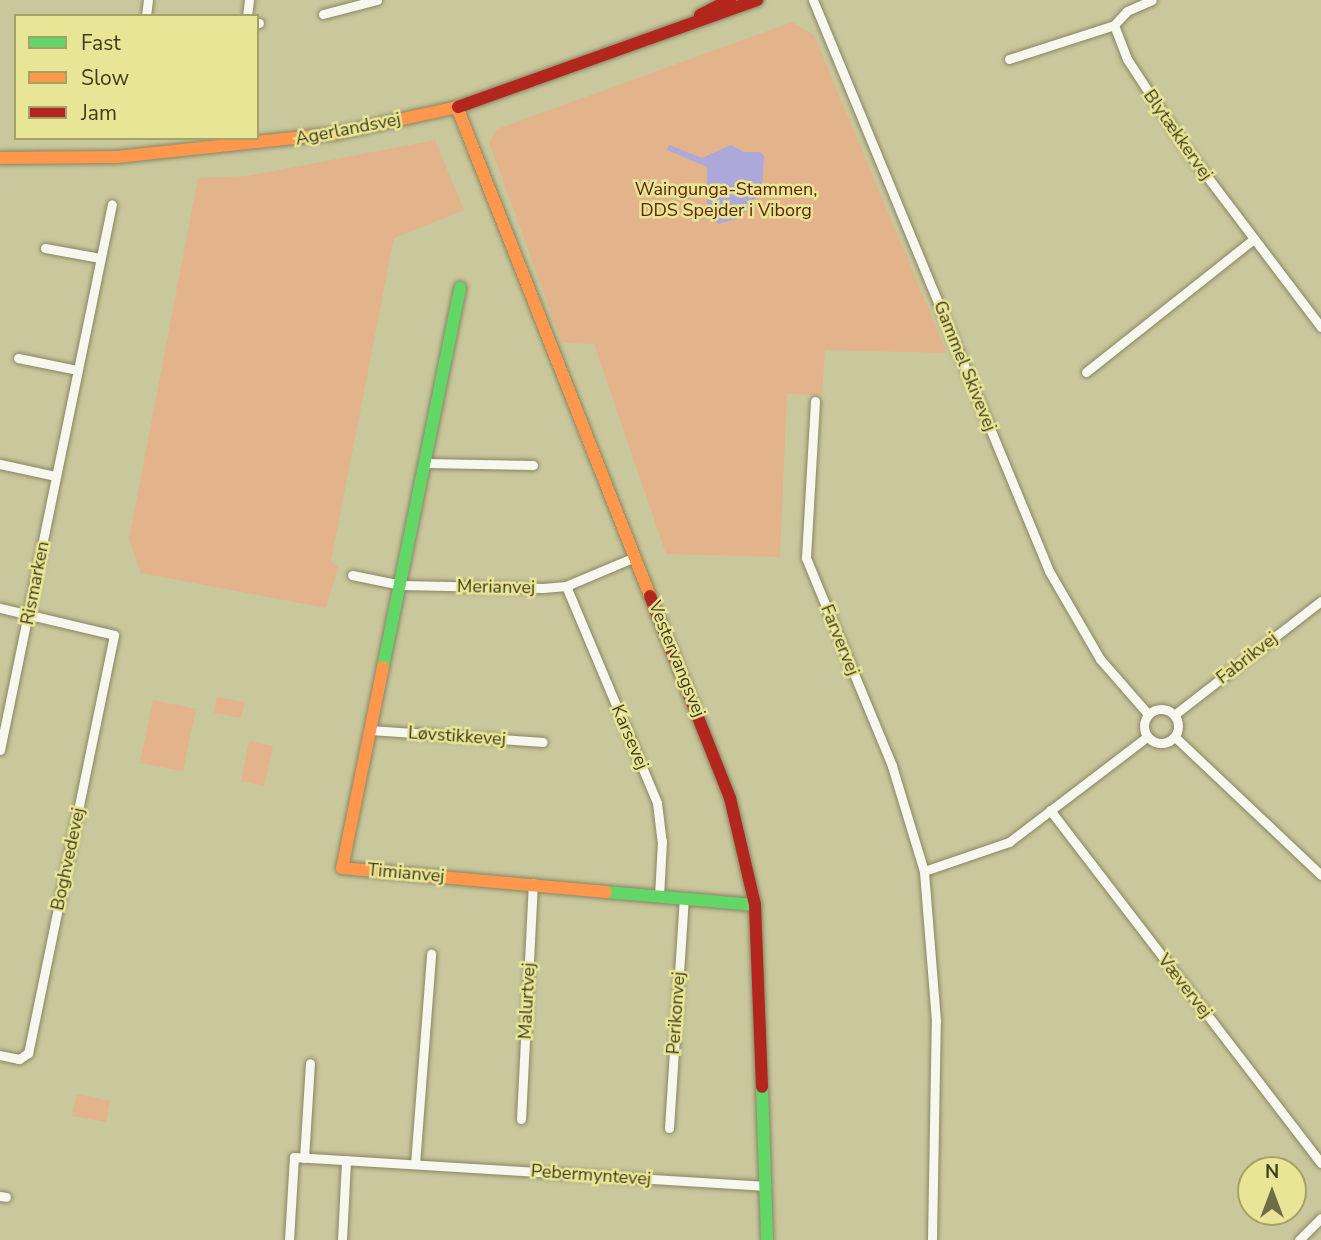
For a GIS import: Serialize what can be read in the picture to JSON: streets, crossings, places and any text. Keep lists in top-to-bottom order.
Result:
{
  "streets": {
    "street": [
      "Agerlandsvej",
      "Blytækkervej",
      "Gammel Skivevej",
      "Rismarken",
      "Merianvej",
      "Farvervej",
      "Fabrikvej",
      "Vestervangsvej",
      "Løvstikkevej",
      "Karsevej",
      "Boghvedevej",
      "Timianvej",
      "Vævervej",
      "Malurtvej",
      "Perikonvej",
      "Pebermyntevej"
    ]
  },
  "crossings": [
    ["Agerlandsvej", "Vestervangsvej"],
    ["Gammel Skivevej", "Fabrikvej"],
    ["Rismarken", "Boghvedevej"],
    ["Merianvej", "Vestervangsvej"],
    ["Merianvej", "Karsevej"],
    ["Merianvej", "Timianvej"],
    ["Vestervangsvej", "Timianvej"],
    ["Vestervangsvej", "Pebermyntevej"],
    ["Løvstikkevej", "Timianvej"],
    ["Karsevej", "Timianvej"],
    ["Timianvej", "Malurtvej"],
    ["Timianvej", "Perikonvej"]
  ],
  "parks": ["Waingunga-Stammen, DDS Spejder i Viborg"],
  "legend": ["Fast", "Slow", "Jam"],
  "north": "top"
}
